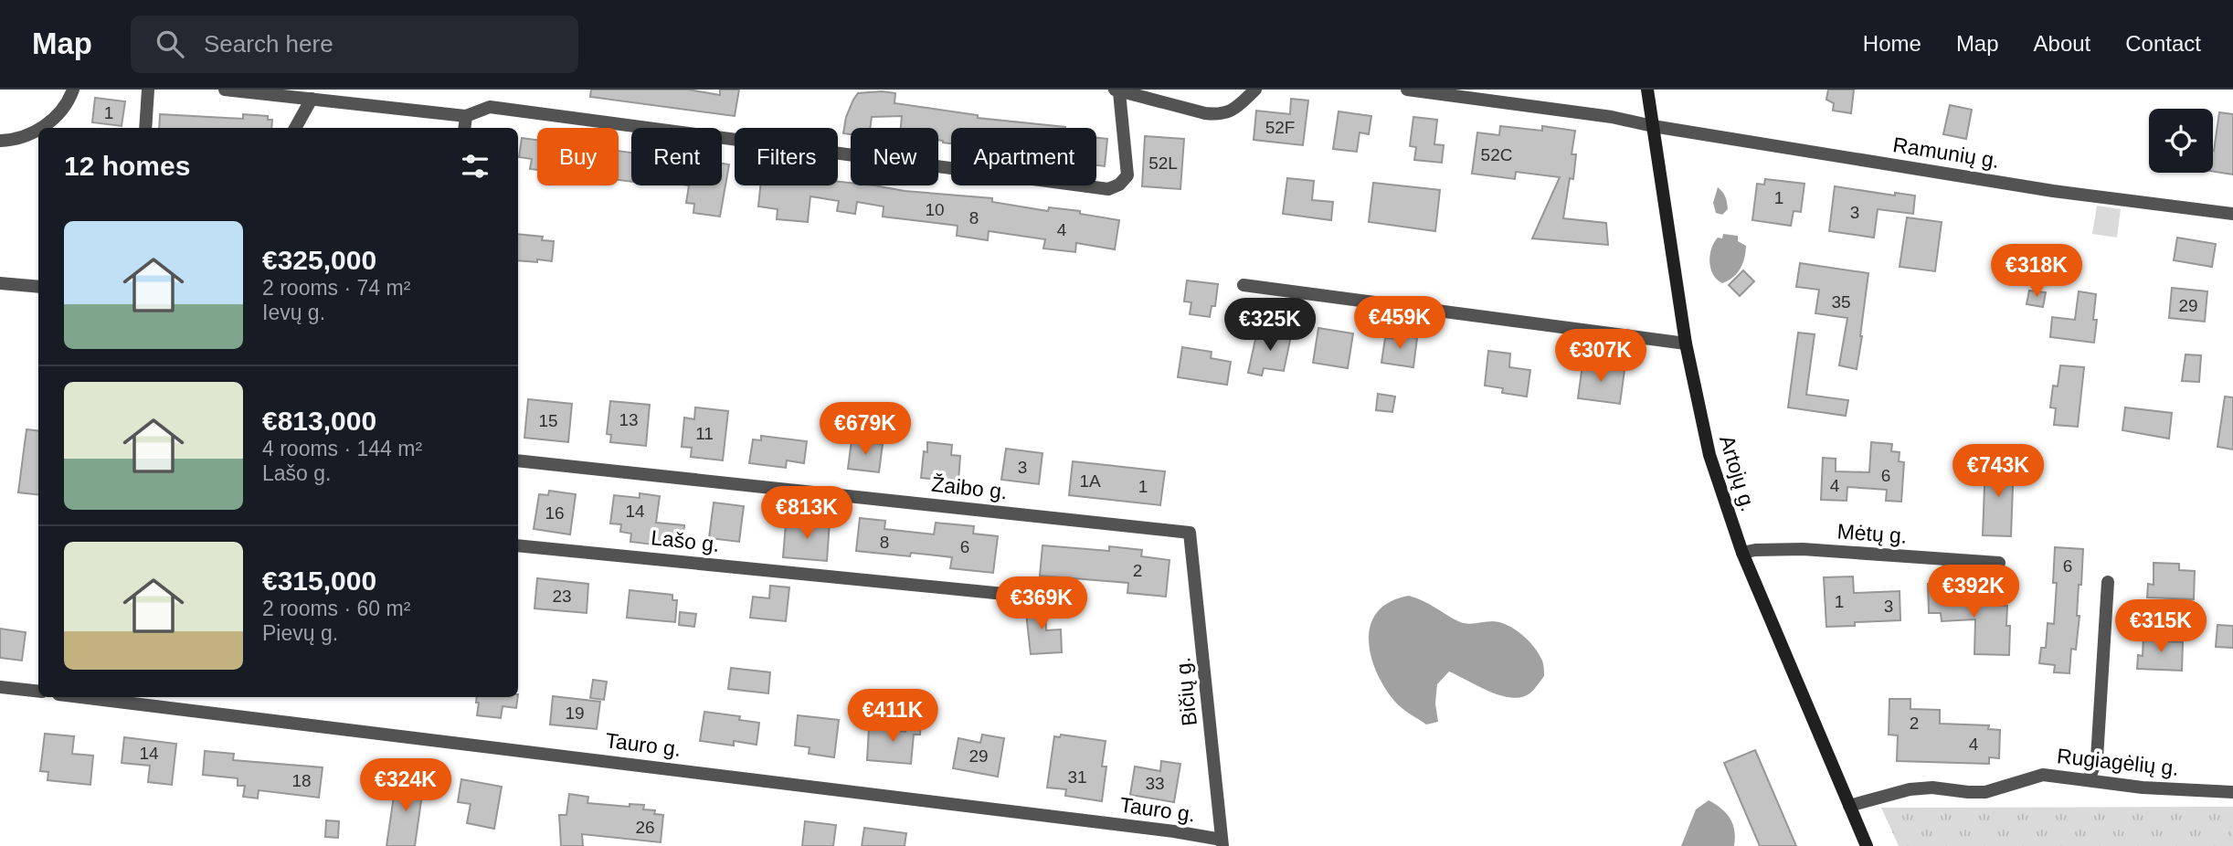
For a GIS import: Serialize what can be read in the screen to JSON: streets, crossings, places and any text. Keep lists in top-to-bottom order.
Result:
{
  "streets": {
    "main road": ["Artojų g."],
    "street": [
      "Ramunių g.",
      "Žaibo g.",
      "Mėtų g.",
      "Lašo g.",
      "Bičių g.",
      "Tauro g.",
      "Rugiagėlių g."
    ]
  },
  "crossings": [
    ["Ramunių g.", "Artojų g."],
    ["Artojų g.", "Mėtų g."],
    ["Artojų g.", "Rugiagėlių g."],
    ["Žaibo g.", "Bičių g."],
    ["Bičių g.", "Tauro g."]
  ],
  "house_numbers": [
    "1",
    "52F",
    "52C",
    "52L",
    "1",
    "10",
    "3",
    "8",
    "4",
    "35",
    "29",
    "13",
    "15",
    "11",
    "3",
    "6",
    "1A",
    "4",
    "1",
    "14",
    "16",
    "8",
    "6",
    "6",
    "2",
    "23",
    "1",
    "3",
    "19",
    "2",
    "4",
    "14",
    "29",
    "31",
    "18",
    "33",
    "26"
  ],
  "page": {
    "header": "Map",
    "search": "Search here",
    "nav": [
      "Home",
      "Map",
      "About",
      "Contact"
    ],
    "chip": [
      "Buy",
      "Rent",
      "Filters",
      "New",
      "Apartment"
    ],
    "heading": "12 homes",
    "list": [
      {
        "name": "€325,000",
        "note": "2 rooms · 74 m² · Ievų g."
      },
      {
        "name": "€813,000",
        "note": "4 rooms · 144 m² · Lašo g."
      },
      {
        "name": "€315,000",
        "note": "2 rooms · 60 m² · Pievų g."
      }
    ],
    "price": [
      "€318K",
      "€459K",
      "€325K",
      "€307K",
      "€679K",
      "€743K",
      "€813K",
      "€392K",
      "€369K",
      "€315K",
      "€411K",
      "€324K"
    ]
  }
}
